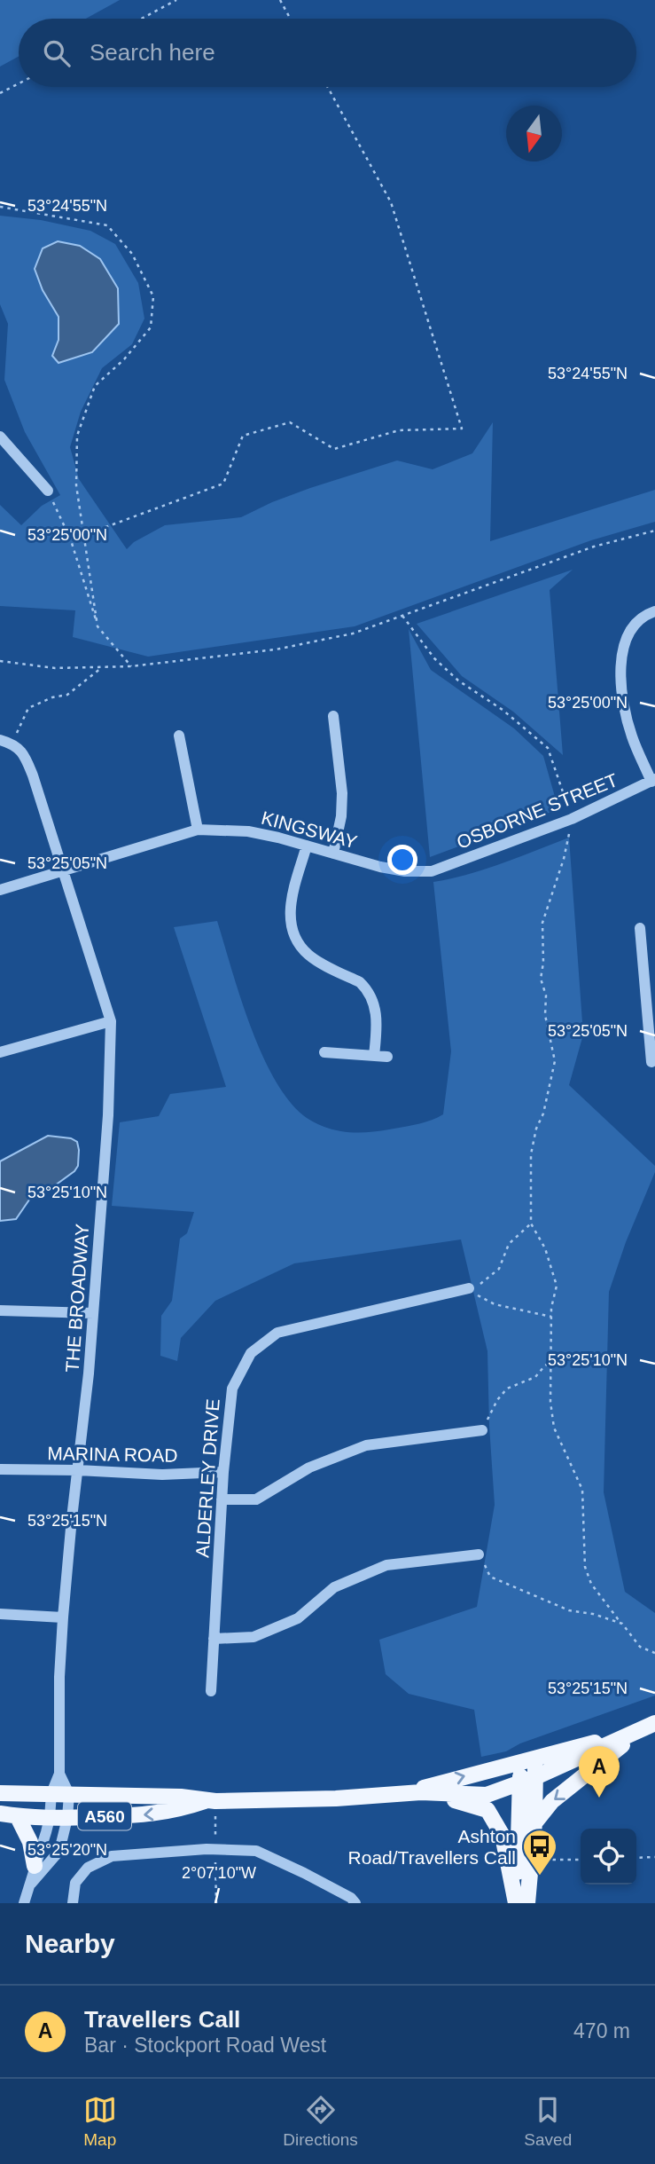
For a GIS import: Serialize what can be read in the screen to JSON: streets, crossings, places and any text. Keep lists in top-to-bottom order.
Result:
{
  "streets": {
    "main road": ["A560"],
    "street": [
      "OSBORNE STREET",
      "KINGSWAY",
      "THE BROADWAY",
      "MARINA ROAD",
      "ALDERLEY DRIVE"
    ]
  },
  "crossings": [
    ["OSBORNE STREET", "KINGSWAY"],
    ["KINGSWAY", "THE BROADWAY"],
    ["THE BROADWAY", "MARINA ROAD"],
    ["THE BROADWAY", "A560"],
    ["MARINA ROAD", "ALDERLEY DRIVE"]
  ],
  "places": {
    "bus stop": ["Ashton Road/Travellers Call"]
  },
  "north": "bottom",
  "page": {
    "search": "Search here",
    "pins": "A",
    "heading": "Nearby",
    "list": [
      {
        "mark": "A",
        "name": "Travellers Call",
        "note": "Bar · Stockport Road West",
        "value": "470 m"
      }
    ],
    "nav": ["Map", "Directions", "Saved"]
  },
  "coordinates": [
    "53°24'55\"N",
    "53°25'00\"N",
    "53°25'05\"N",
    "53°25'10\"N",
    "53°25'15\"N",
    "53°25'20\"N",
    "2°07'10\"W"
  ]
}
